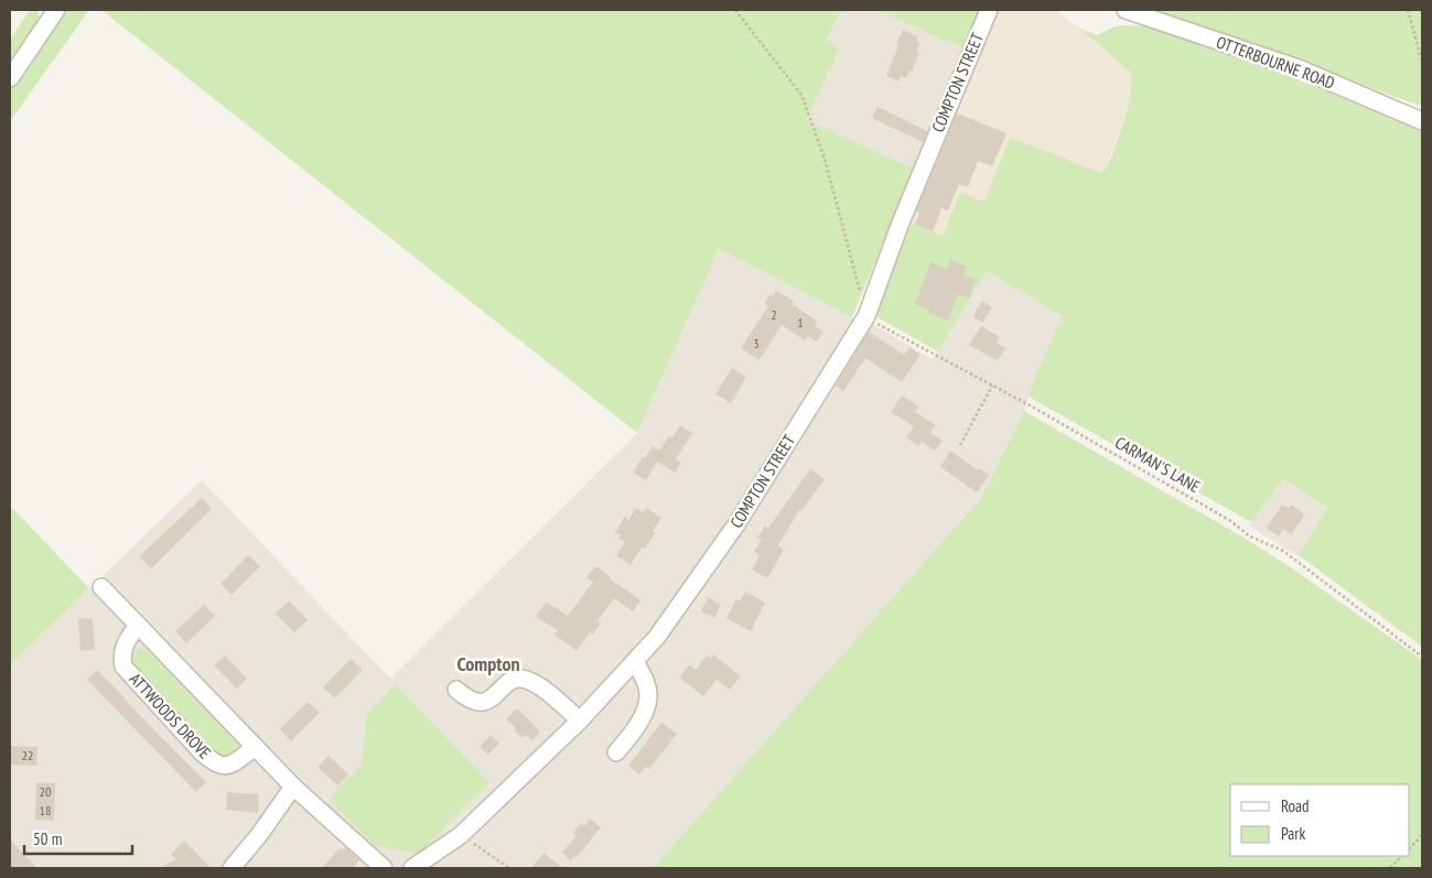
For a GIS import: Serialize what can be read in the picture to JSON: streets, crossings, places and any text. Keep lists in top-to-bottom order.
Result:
{
  "streets": {
    "street": ["OTTERBOURNE ROAD", "COMPTON STREET", "ATTWOODS DROVE"],
    "path": ["CARMAN'S LANE"]
  },
  "crossings": [
    ["COMPTON STREET", "CARMAN'S LANE"]
  ],
  "districts": ["Compton"],
  "house_numbers": [
    "2",
    "1",
    "3",
    "22",
    "20",
    "18"
  ],
  "legend": ["Road", "Park"],
  "scale_bar": "50 m"
}
